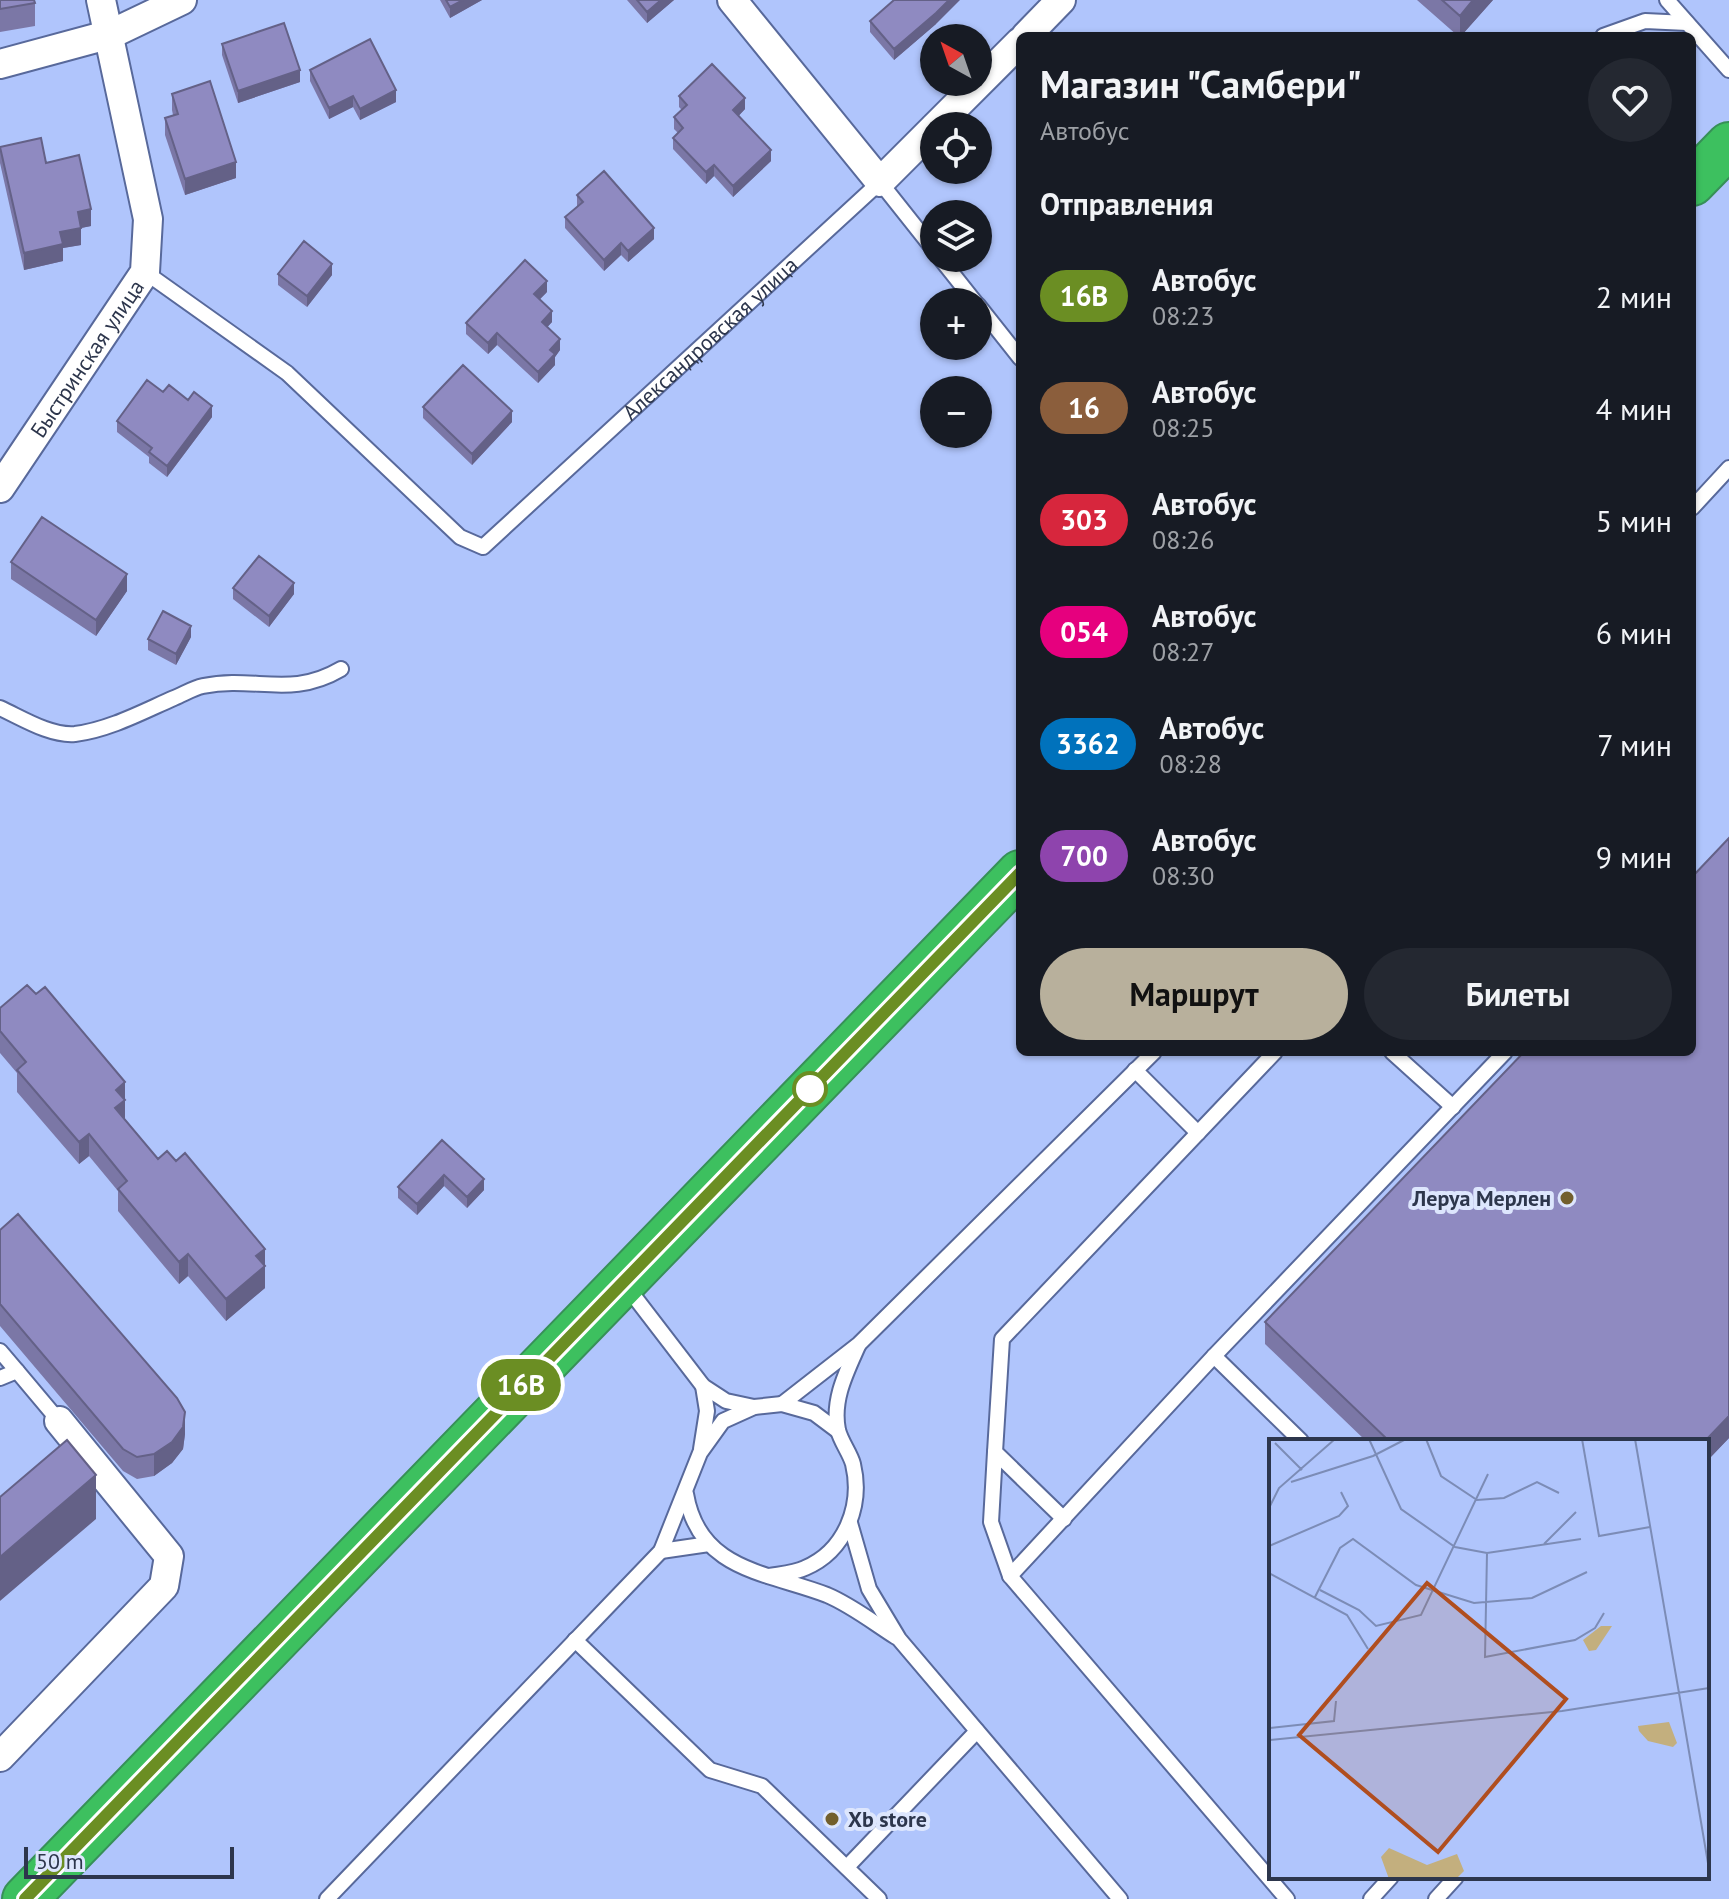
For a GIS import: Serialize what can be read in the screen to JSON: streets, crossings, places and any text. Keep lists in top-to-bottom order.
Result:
{
  "streets": {
    "street": ["Александровская улица", "Быстринская улица"]
  },
  "crossings": [
    ["Александровская улица", "Быстринская улица"]
  ],
  "places": ["Леруа Мерлен", "Xb store"],
  "lines": ["bus line 16В"],
  "scale_bar": "50 m",
  "north": "top left",
  "page": {
    "on_map": "16В",
    "map_buttons": ["+", "−"],
    "heading": [
      ["Магазин \"Самбери\"", "Автобус"],
      "Отправления"
    ],
    "list": [
      {
        "mark": "16В",
        "name": "Автобус",
        "note": "08:23",
        "value": "2 мин"
      },
      {
        "mark": "16",
        "name": "Автобус",
        "note": "08:25",
        "value": "4 мин"
      },
      {
        "mark": "303",
        "name": "Автобус",
        "note": "08:26",
        "value": "5 мин"
      },
      {
        "mark": "054",
        "name": "Автобус",
        "note": "08:27",
        "value": "6 мин"
      },
      {
        "mark": "3362",
        "name": "Автобус",
        "note": "08:28",
        "value": "7 мин"
      },
      {
        "mark": "700",
        "name": "Автобус",
        "note": "08:30",
        "value": "9 мин"
      }
    ],
    "buttons": ["Маршрут", "Билеты"],
    "scale": "50 m"
  }
}
